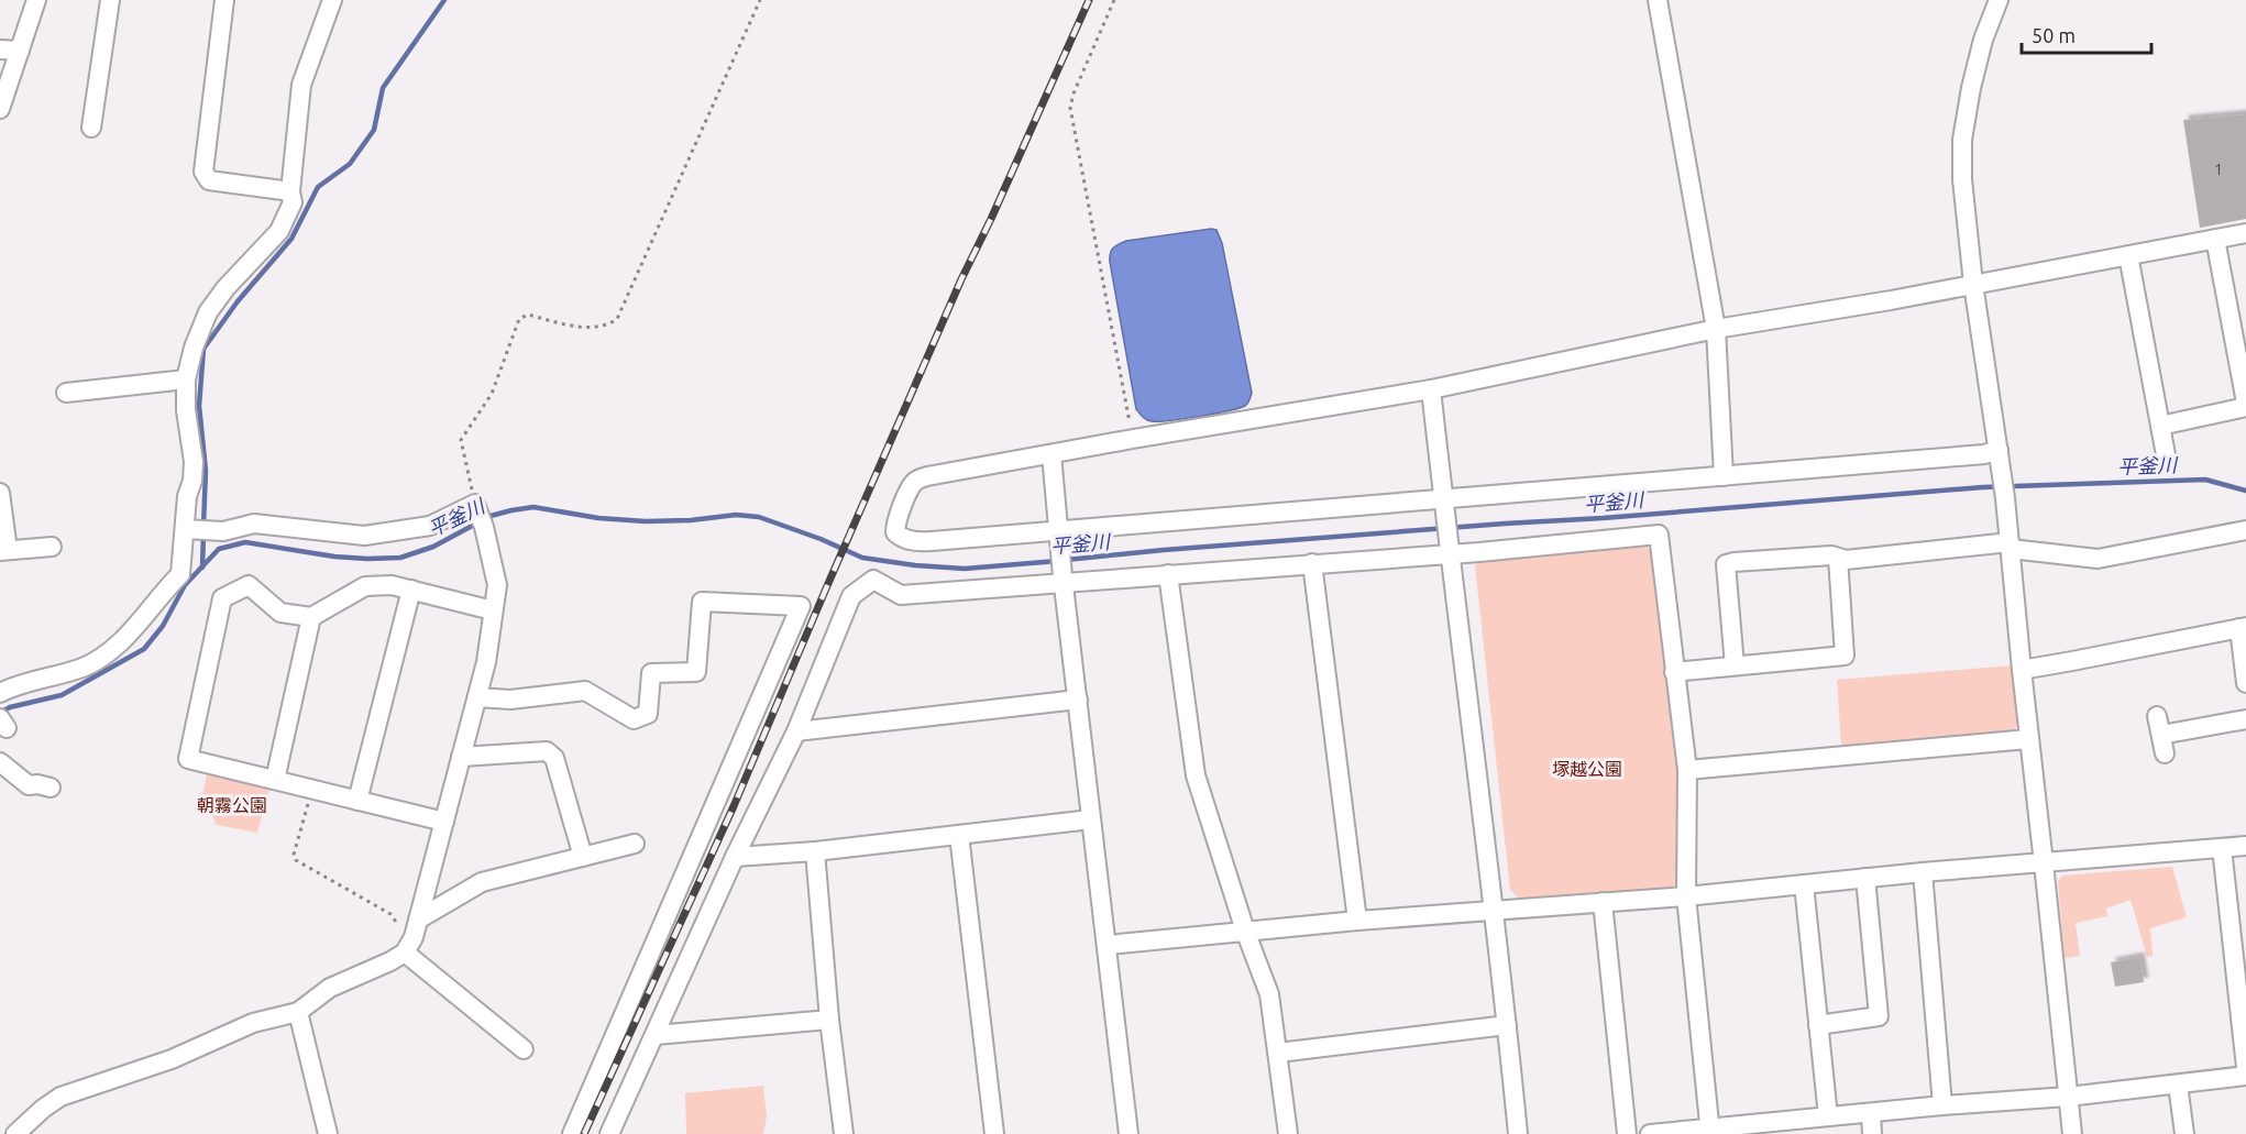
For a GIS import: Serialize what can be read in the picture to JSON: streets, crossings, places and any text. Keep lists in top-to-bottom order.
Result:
{
  "water": ["平釜川"],
  "parks": ["塚越公園", "朝霧公園"],
  "house_numbers": ["1"],
  "scale_bar": "50 m"
}
